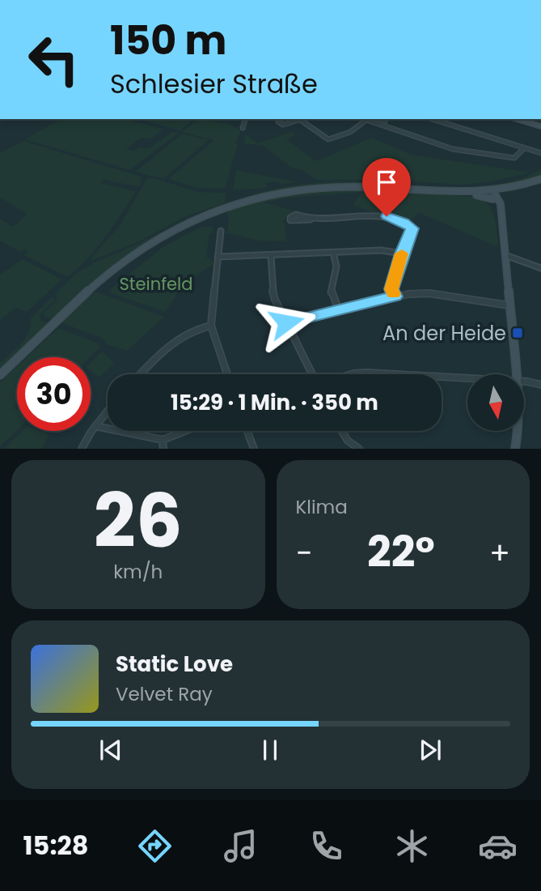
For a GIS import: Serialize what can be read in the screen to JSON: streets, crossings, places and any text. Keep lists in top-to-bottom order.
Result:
{
  "parks": ["Steinfeld"],
  "places": {
    "transit": ["An der Heide"]
  },
  "north": "bottom",
  "page": {
    "turn": ["150 m", "Schlesier Straße"],
    "limit": "30",
    "trip": "15:29 · 1 Min. · 350 m",
    "tile": [
      ["26", "km/h"],
      "Klima"
    ],
    "heat": ["−", "22°", "+"],
    "song": ["Static Love", "Velvet Ray"],
    "tabs": "15:28"
  }
}
